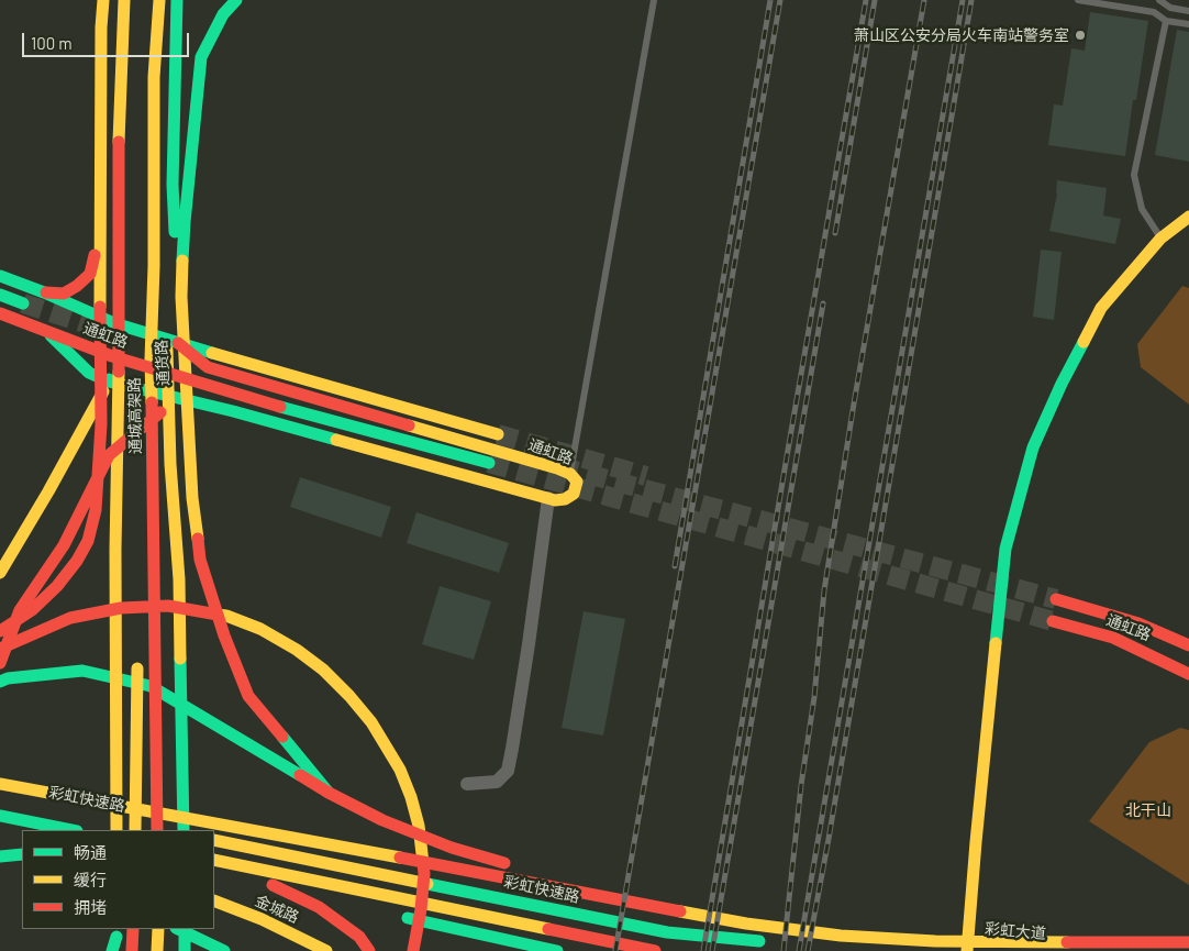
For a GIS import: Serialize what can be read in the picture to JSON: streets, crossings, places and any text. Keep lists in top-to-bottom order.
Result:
{
  "streets": {
    "main road": [
      "通虹路",
      "通货路",
      "通城高架路",
      "彩虹快速路",
      "金城路",
      "彩虹大道"
    ]
  },
  "crossings": [
    ["通虹路", "通货路"]
  ],
  "parks": ["北干山"],
  "places": ["萧山区公安分局火车南站警务室"],
  "legend": ["畅通", "缓行", "拥堵"],
  "scale_bar": "100 m"
}
